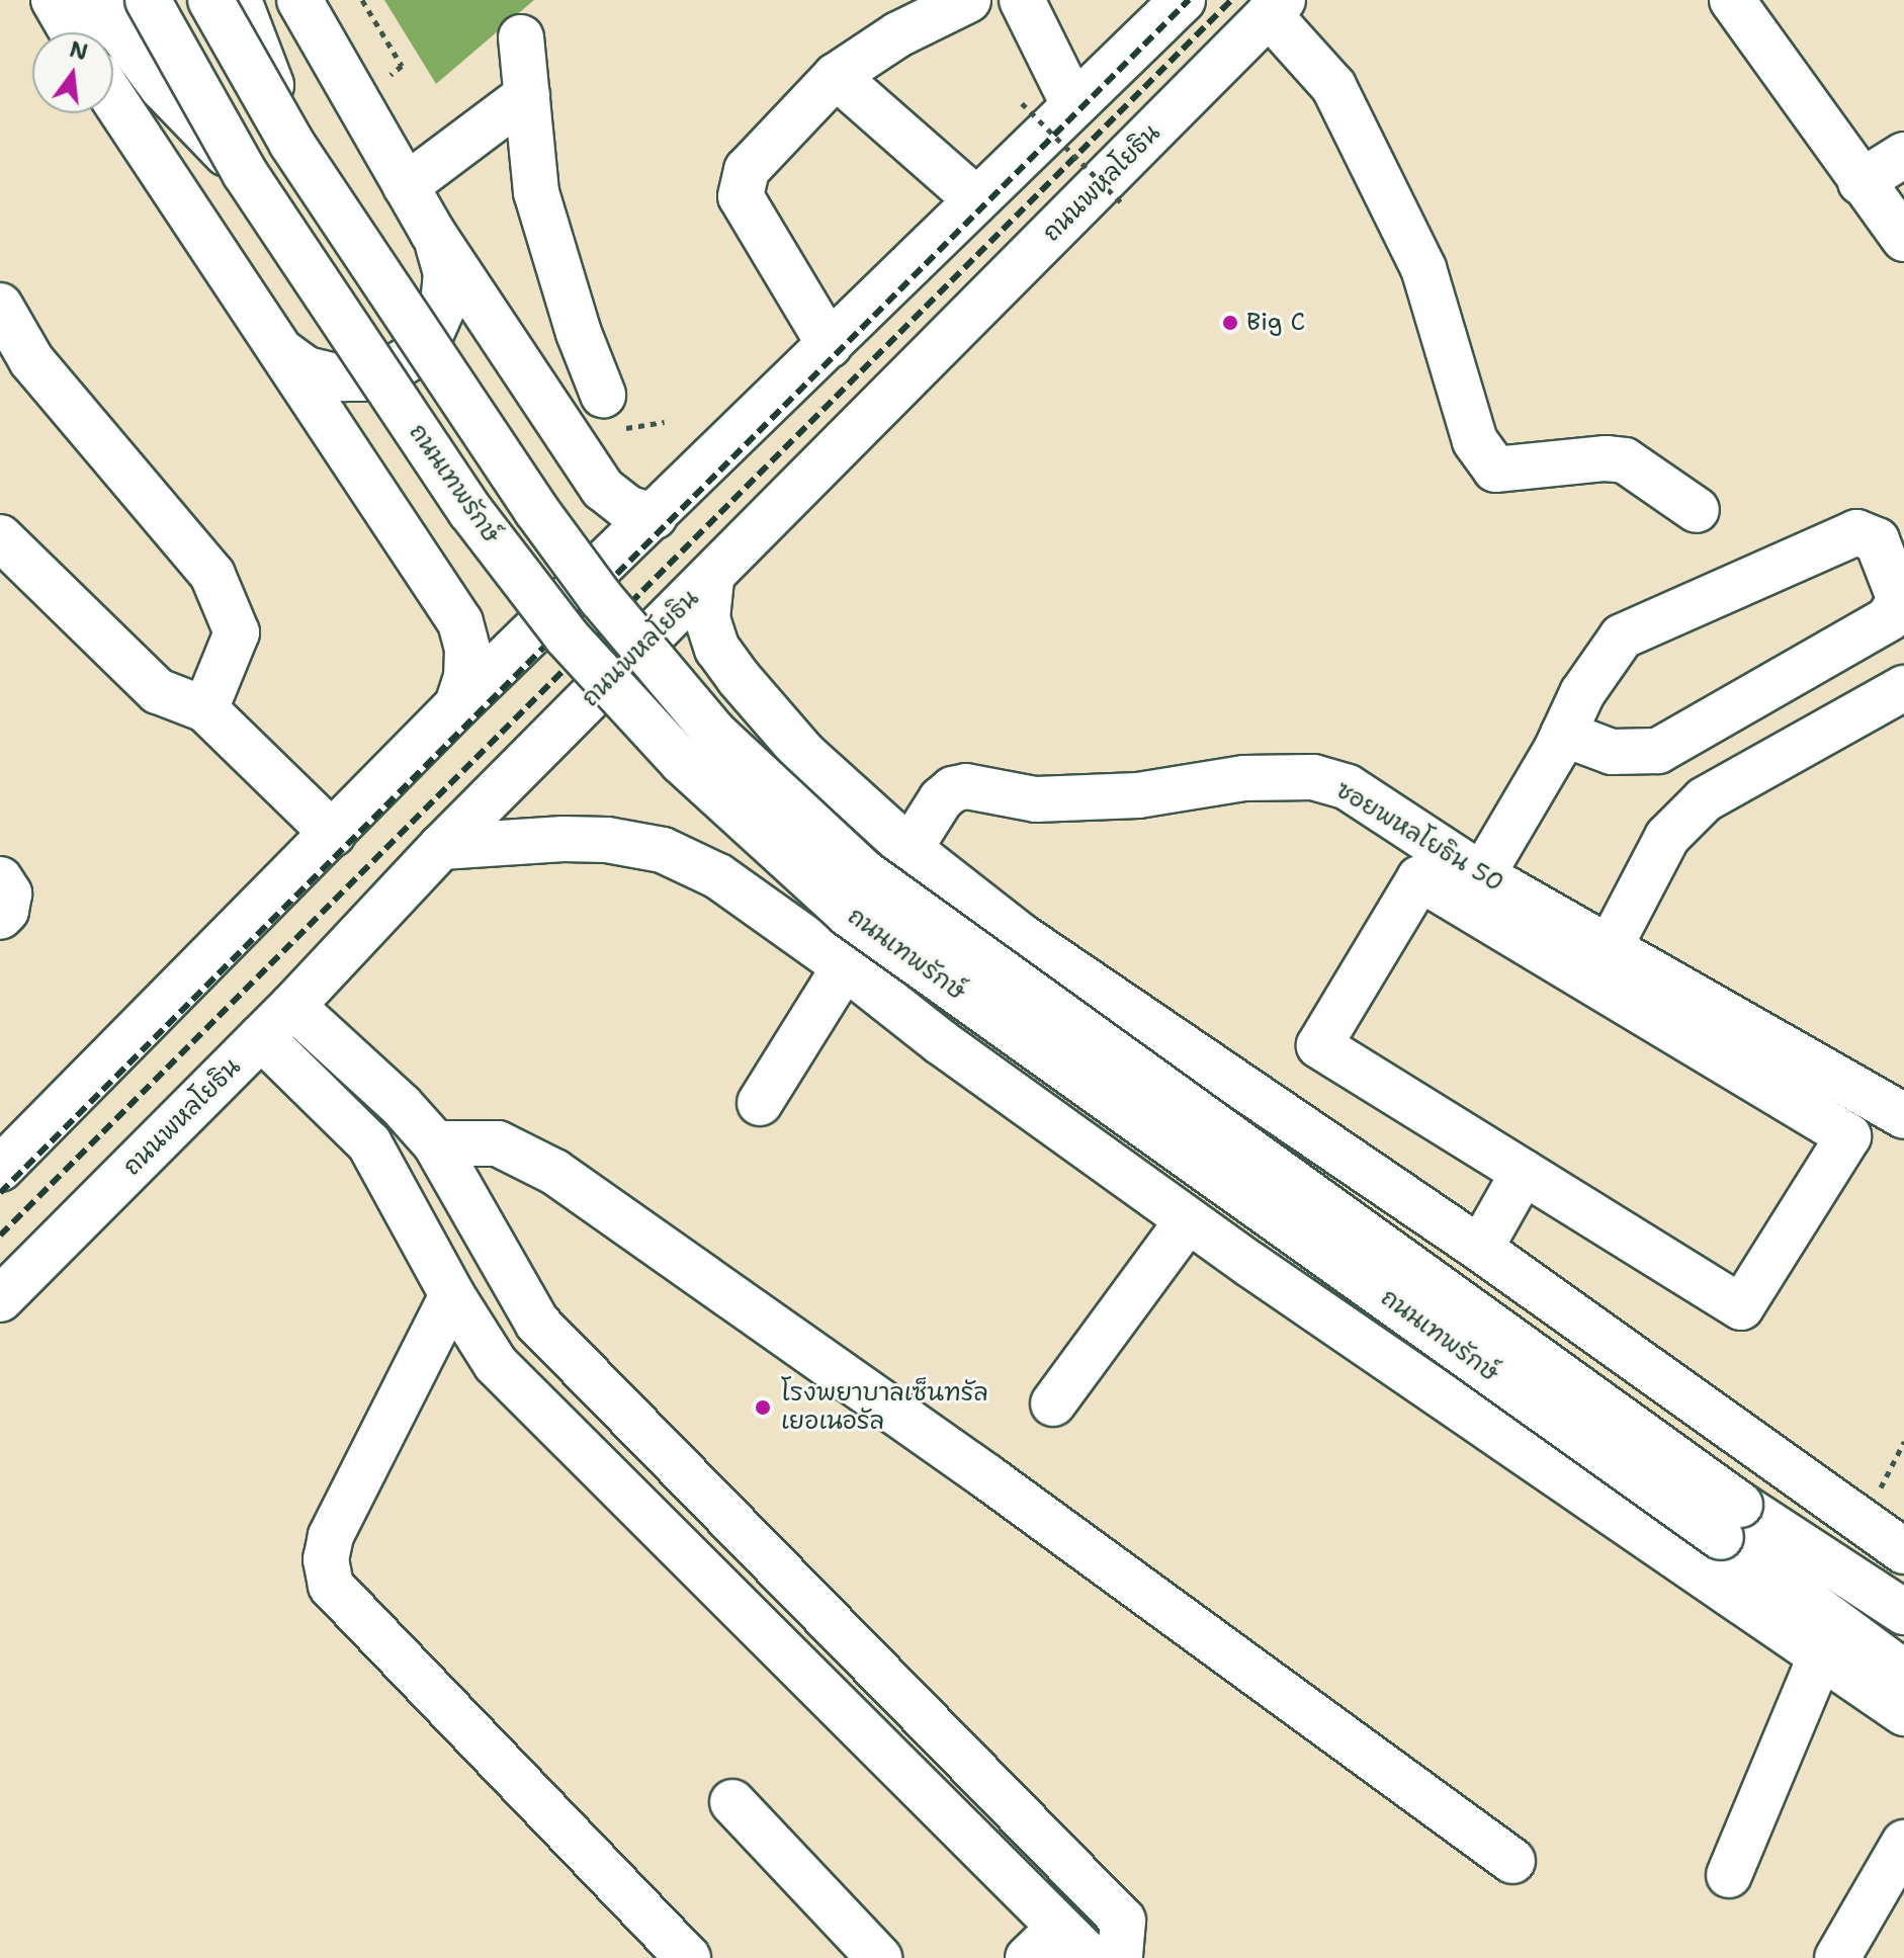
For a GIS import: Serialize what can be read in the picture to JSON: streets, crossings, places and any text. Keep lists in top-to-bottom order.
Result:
{
  "streets": {
    "main road": ["ถนนพหลโยธิน", "ถนนเทพรักษ์", "ซอยพหลโยธิน 50"]
  },
  "crossings": [
    ["ถนนพหลโยธิน", "ถนนเทพรักษ์"]
  ],
  "places": ["Big C", "โรงพยาบาลเซ็นทรัล เยอเนอรัล"],
  "north": "top"
}
